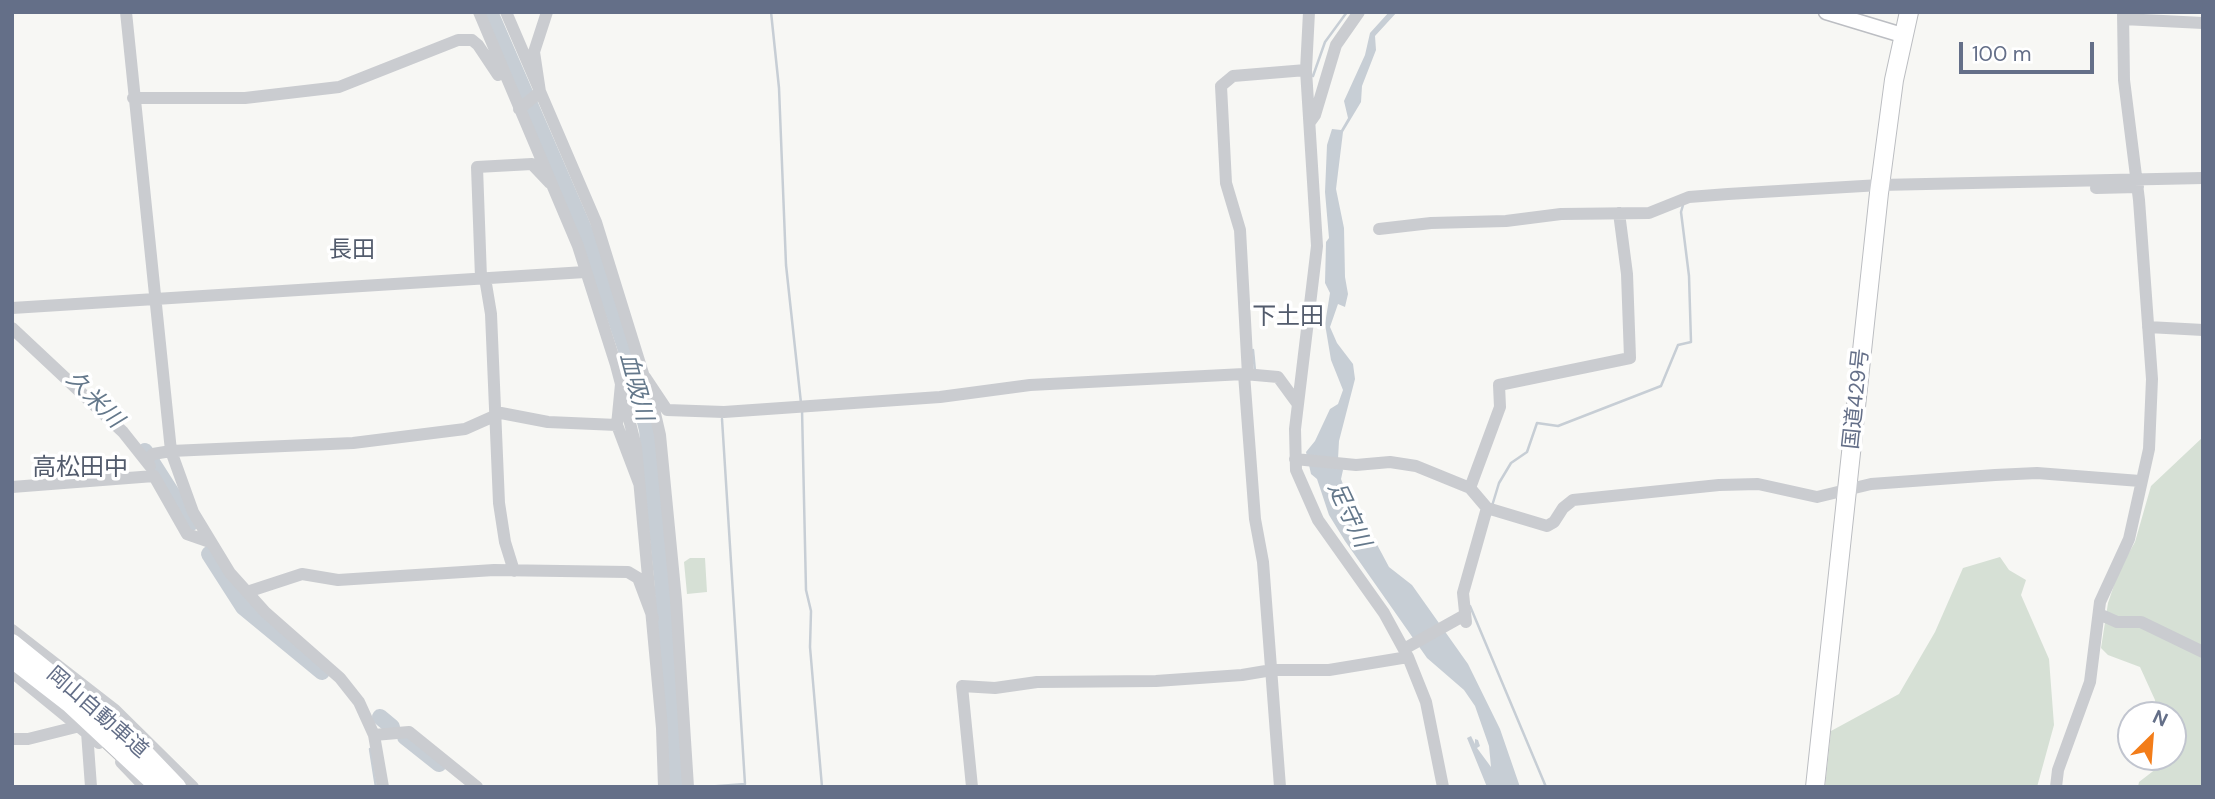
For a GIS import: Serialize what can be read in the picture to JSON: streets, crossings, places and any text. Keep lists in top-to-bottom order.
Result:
{
  "streets": {
    "highway": ["国道429号", "岡山自動車道"]
  },
  "districts": ["長田", "下土田", "高松田中"],
  "water": ["血吸川", "久米川", "足守川"],
  "scale_bar": "100 m",
  "north": "top right"
}
